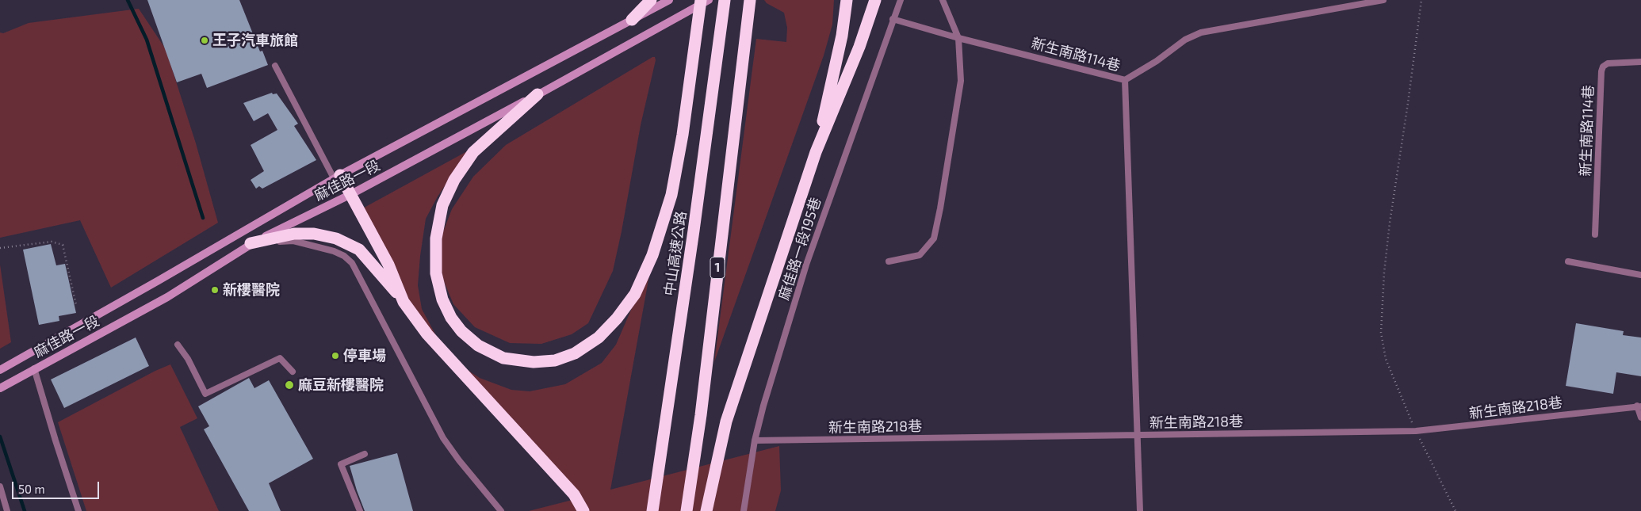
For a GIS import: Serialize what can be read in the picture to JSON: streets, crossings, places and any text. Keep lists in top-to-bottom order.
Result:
{
  "streets": {
    "highway": ["中山高速公路", "1"],
    "main road": ["麻佳路一段"],
    "lane": ["新生南路114巷", "麻佳路一段195巷", "新生南路218巷"]
  },
  "crossings": [
    ["新生南路114巷", "麻佳路一段195巷"],
    ["麻佳路一段195巷", "新生南路218巷"]
  ],
  "places": [
    "王子汽車旅館",
    "新樓醫院",
    "停車場",
    "麻豆新樓醫院"
  ],
  "scale_bar": "50 m"
}
